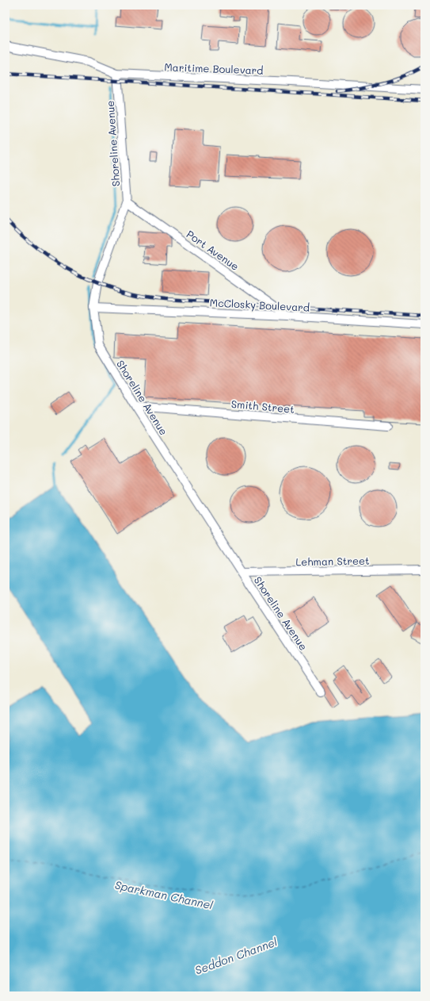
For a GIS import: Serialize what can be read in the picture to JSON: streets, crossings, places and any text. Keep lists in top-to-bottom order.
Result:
{
  "streets": {
    "street": [
      "Maritime Boulevard",
      "Shoreline Avenue",
      "Port Avenue",
      "McClosky Boulevard",
      "Smith Street",
      "Lehman Street"
    ]
  },
  "crossings": [
    ["Maritime Boulevard", "Shoreline Avenue"],
    ["Shoreline Avenue", "Port Avenue"],
    ["Shoreline Avenue", "McClosky Boulevard"],
    ["Shoreline Avenue", "Smith Street"],
    ["Shoreline Avenue", "Lehman Street"],
    ["Port Avenue", "McClosky Boulevard"]
  ],
  "water": ["Sparkman Channel", "Seddon Channel"]
}
